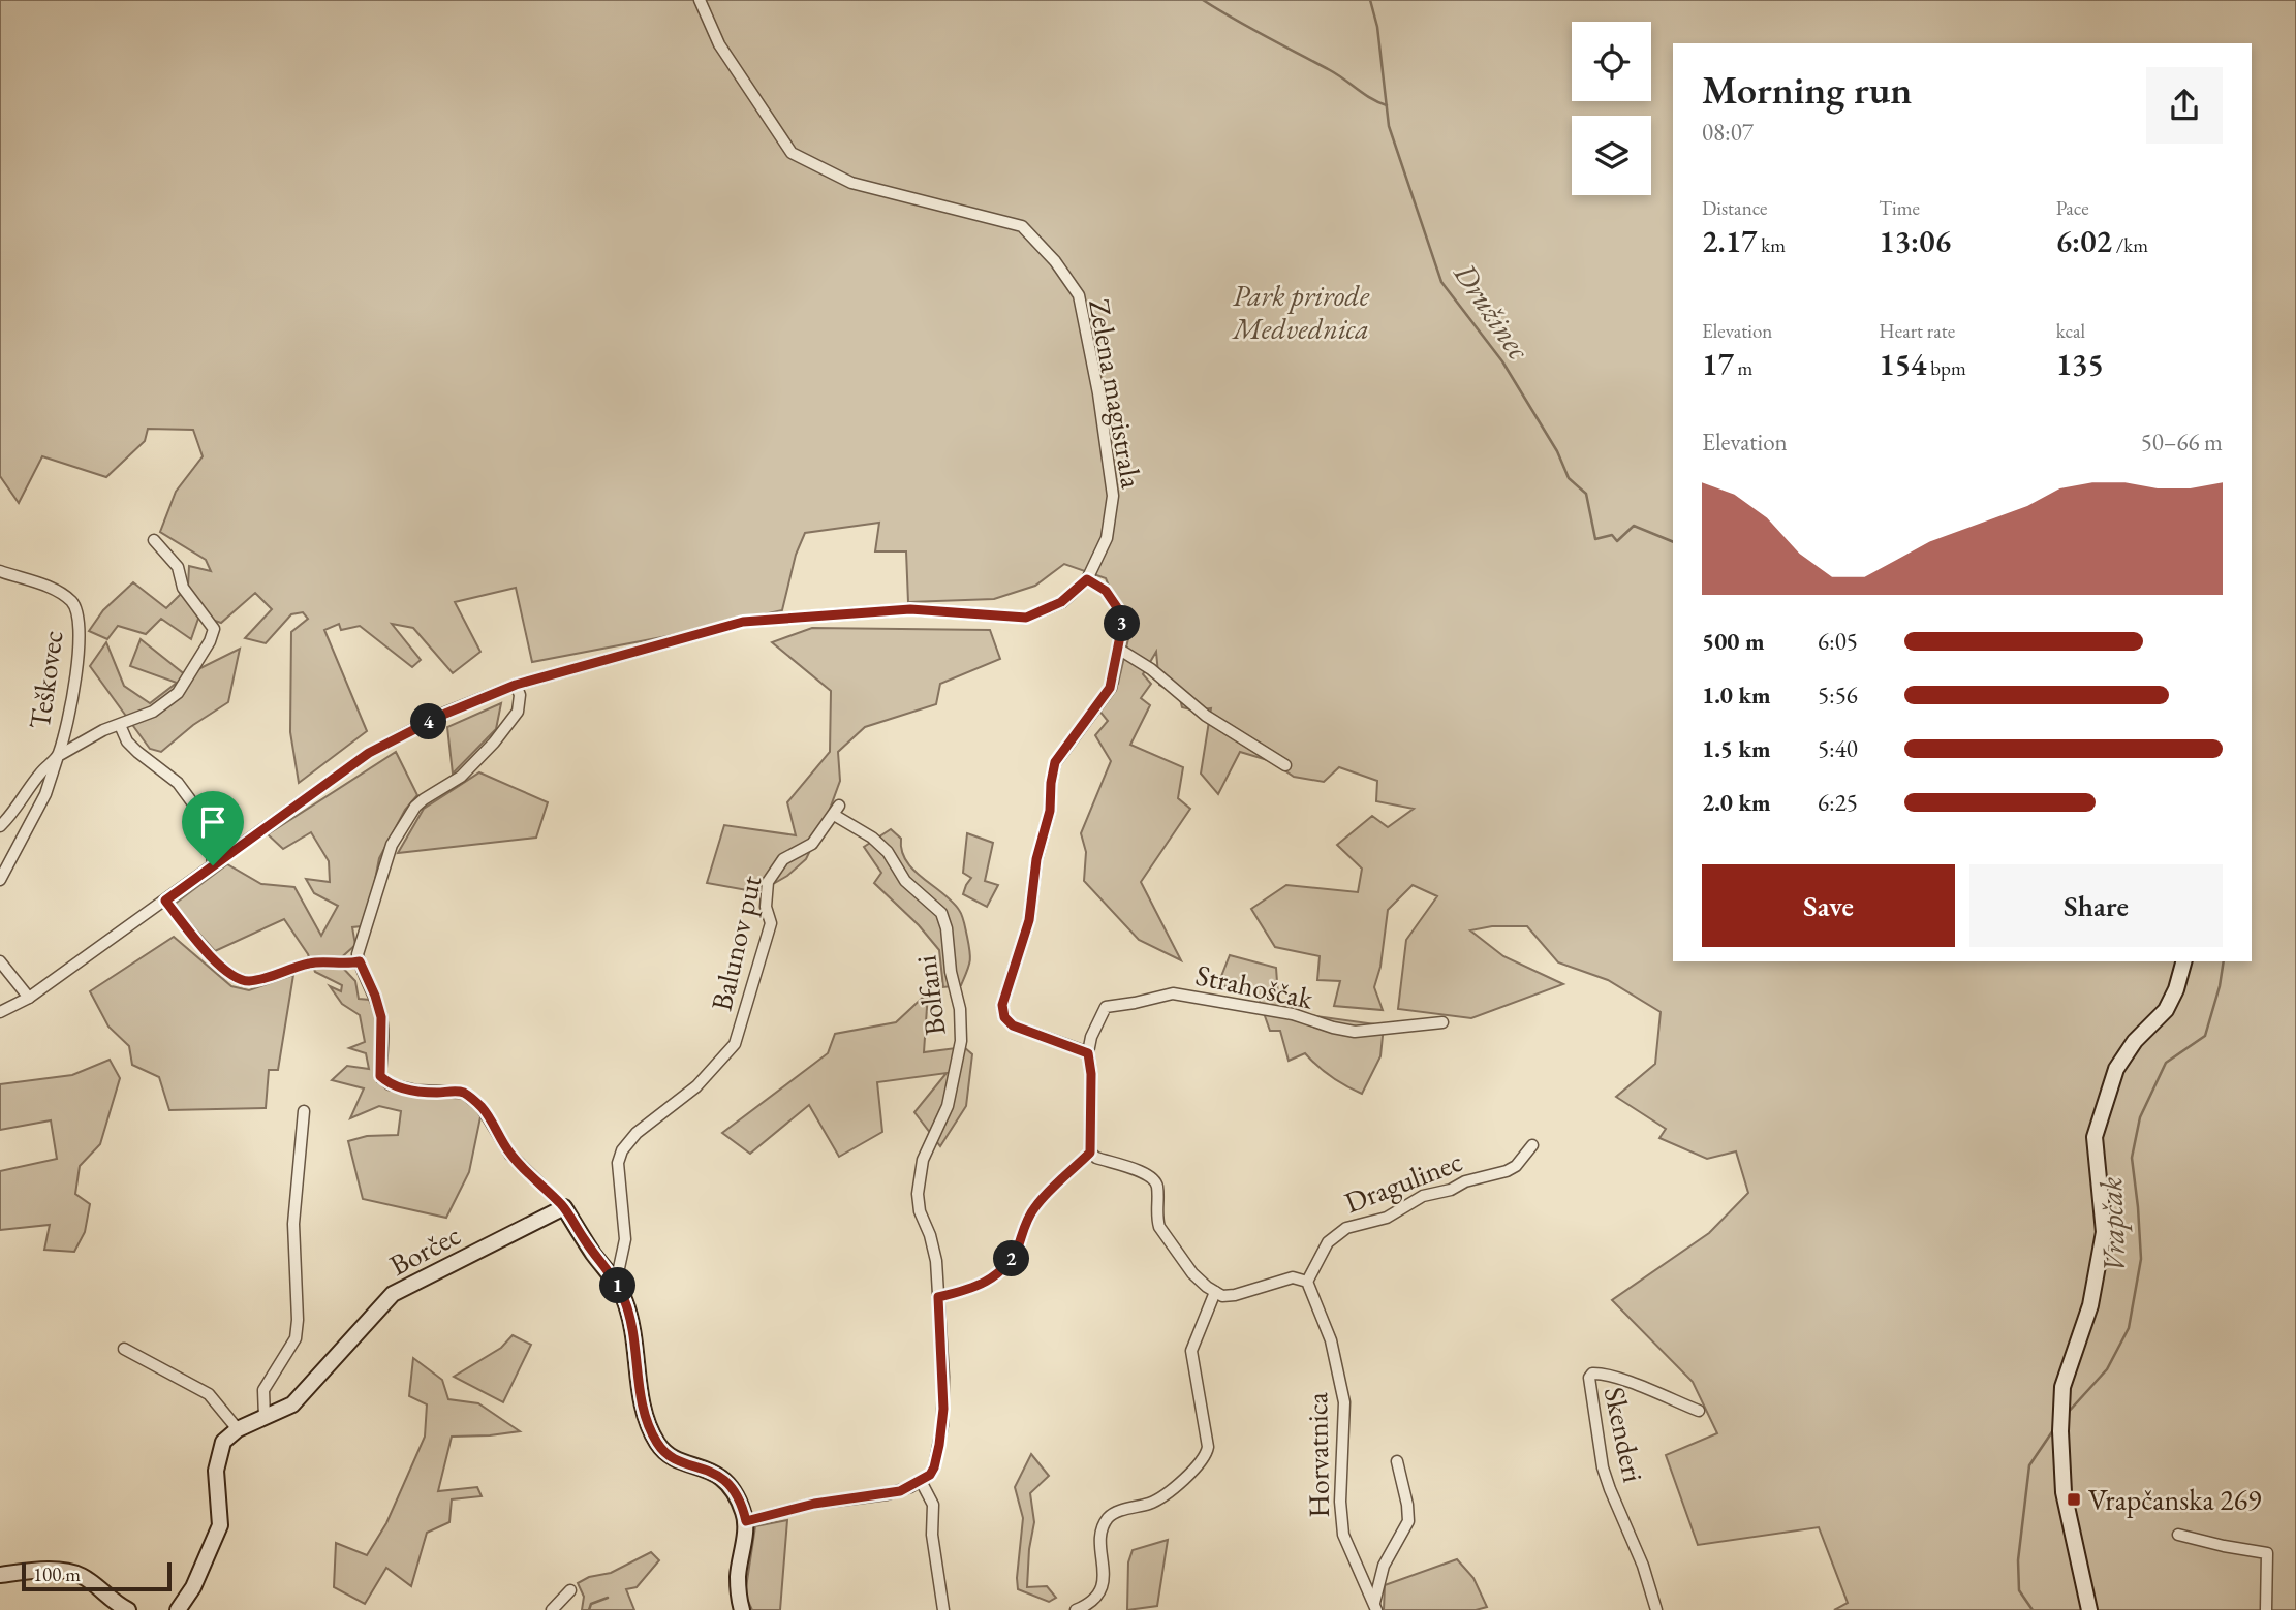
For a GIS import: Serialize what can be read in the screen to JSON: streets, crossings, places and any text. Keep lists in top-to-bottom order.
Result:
{
  "streets": {
    "street": [
      "Zelena magistrala",
      "Teškovec",
      "Balunov put",
      "Strahoščak",
      "Bolfani",
      "Dragulinec",
      "Borčec",
      "Skenderi",
      "Horvatnica"
    ]
  },
  "crossings": [
    ["Balunov put", "Bolfani"],
    ["Dragulinec", "Horvatnica"]
  ],
  "water": ["Družinec", "Vrapčak"],
  "parks": ["Park prirode Medvednica"],
  "places": {
    "transit": ["Vrapčanska 269"]
  },
  "scale_bar": "100 m",
  "page": {
    "heading": ["Morning run", "08:07"],
    "stats": [
      ["Distance", "2.17 km"],
      ["Time", "13:06"],
      ["Pace", "6:02 /km"],
      ["Elevation", "17 m"],
      ["Heart rate", "154 bpm"],
      ["kcal", "135"]
    ],
    "chart": ["Elevation", "50–66 m"],
    "pins": [
      "3",
      "4",
      "2",
      "1"
    ],
    "list": [
      {
        "name": "500 m",
        "note": "6:05"
      },
      {
        "name": "1.0 km",
        "note": "5:56"
      },
      {
        "name": "1.5 km",
        "note": "5:40"
      },
      {
        "name": "2.0 km",
        "note": "6:25"
      }
    ],
    "buttons": ["Save", "Share"],
    "scale": "100 m"
  }
}
